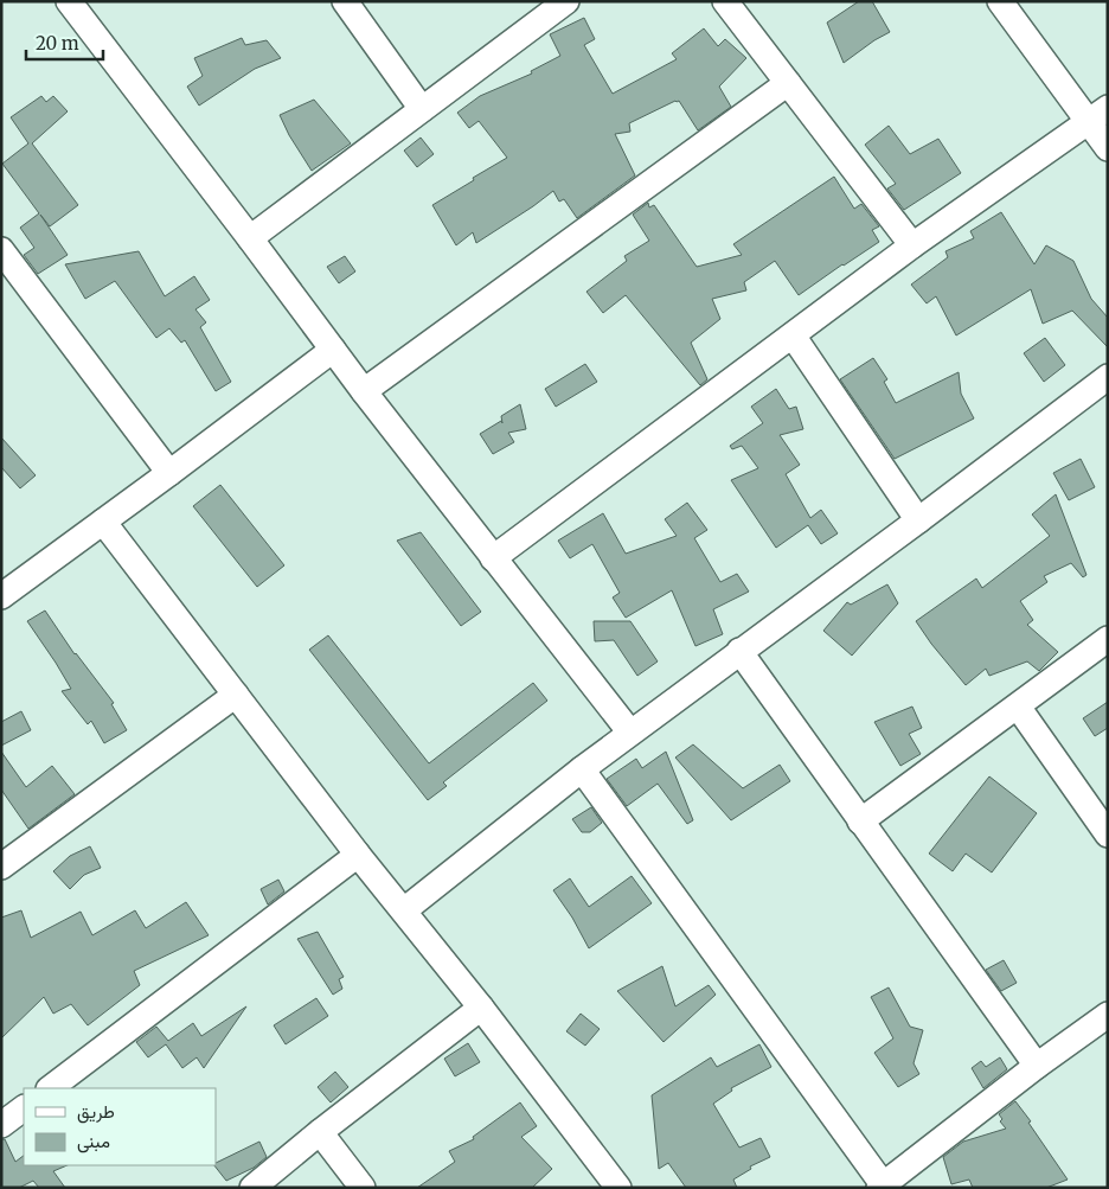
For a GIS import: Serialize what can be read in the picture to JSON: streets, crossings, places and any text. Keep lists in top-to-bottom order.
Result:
{
  "legend": ["طريق", "مبنى"],
  "scale_bar": "20 m"
}
